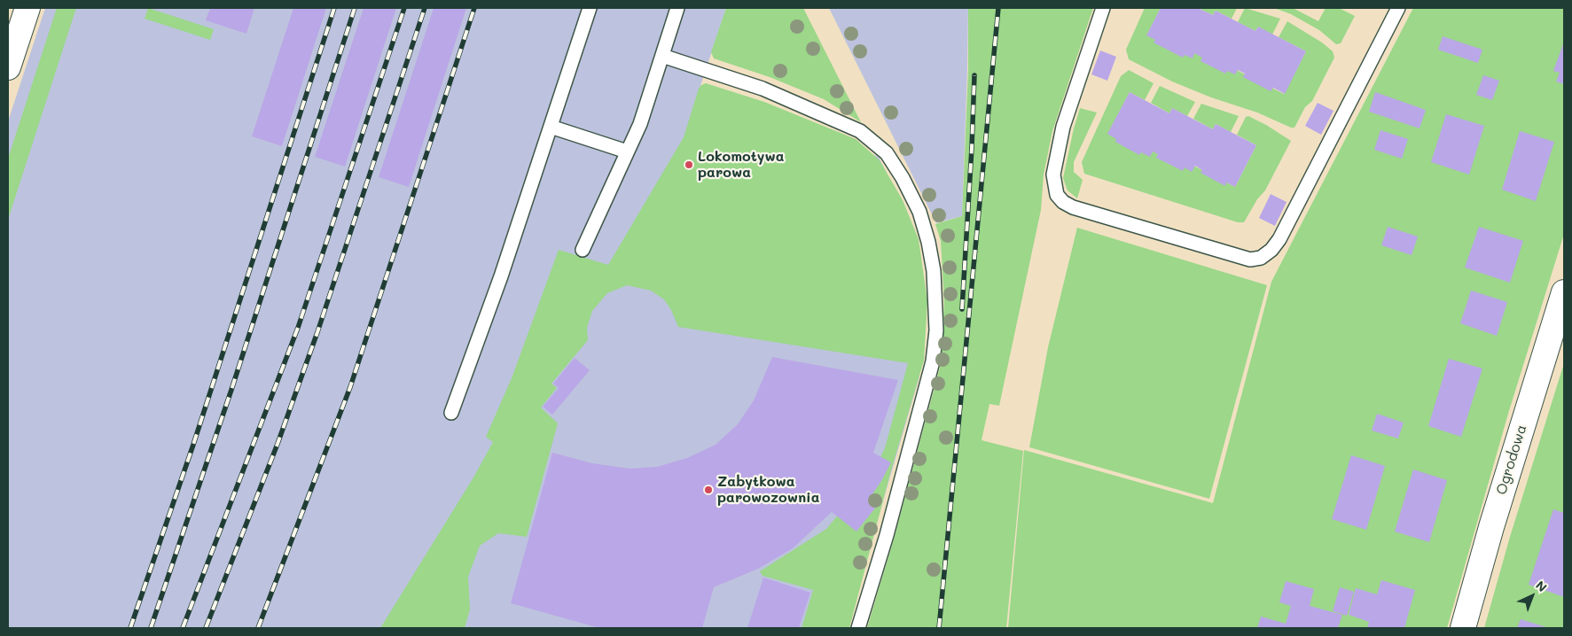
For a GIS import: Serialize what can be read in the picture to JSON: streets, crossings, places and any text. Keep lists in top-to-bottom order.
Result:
{
  "streets": {
    "street": ["Ogrodowa"]
  },
  "places": ["Lokomotywa parowa", "Zabytkowa parowozownia"],
  "north": "top right"
}
